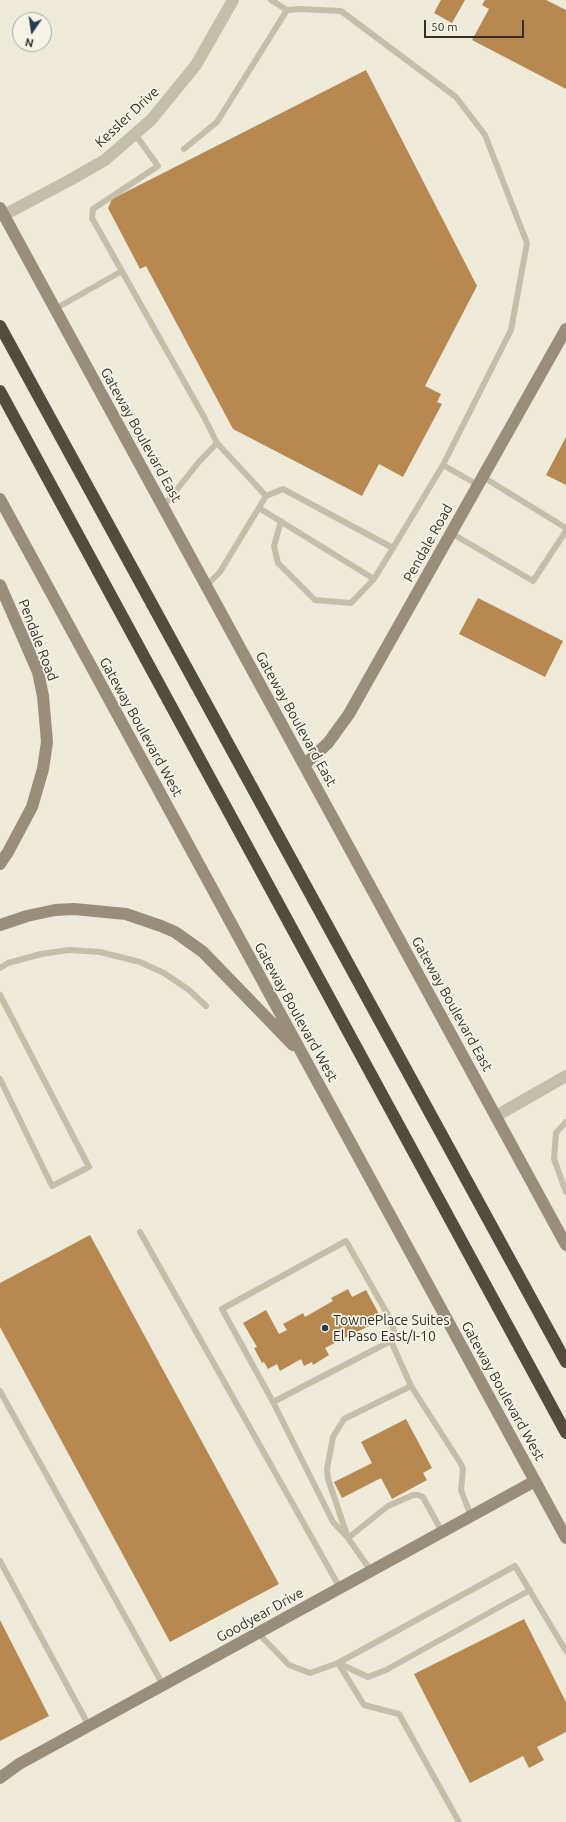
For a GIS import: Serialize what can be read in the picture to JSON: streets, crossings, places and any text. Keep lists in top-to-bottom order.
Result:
{
  "streets": {
    "main road": [
      "Gateway Boulevard East",
      "Pendale Road",
      "Gateway Boulevard West",
      "Goodyear Drive"
    ],
    "street": ["Kessler Drive"]
  },
  "crossings": [
    ["Kessler Drive", "Gateway Boulevard East"],
    ["Gateway Boulevard East", "Pendale Road"],
    ["Gateway Boulevard West", "Goodyear Drive"]
  ],
  "places": ["TownePlace Suites El Paso East/I-10"],
  "scale_bar": "50 m",
  "north": "bottom"
}
